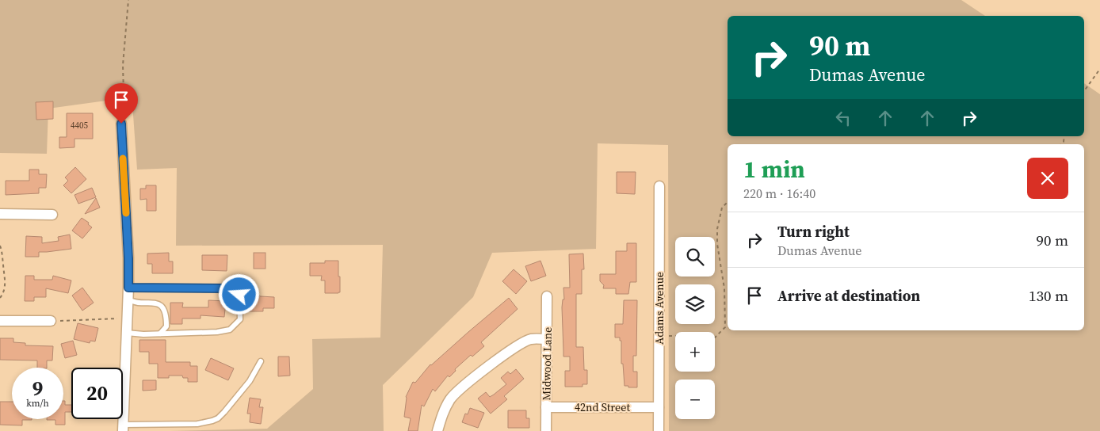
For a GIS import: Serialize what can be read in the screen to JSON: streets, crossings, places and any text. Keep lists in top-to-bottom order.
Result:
{
  "streets": {
    "street": ["Adams Avenue", "Midwood Lane", "42nd Street"]
  },
  "crossings": [
    ["Adams Avenue", "42nd Street"],
    ["Midwood Lane", "42nd Street"]
  ],
  "house_numbers": ["4405"],
  "page": {
    "turn": ["90 m", "Dumas Avenue"],
    "heading": ["1 min", "220 m · 16:40"],
    "list": [
      {
        "name": "Turn right",
        "note": "Dumas Avenue",
        "value": "90 m"
      },
      {
        "name": "Arrive at destination",
        "value": "130 m"
      }
    ],
    "map_buttons": ["+", "−"],
    "speed": "9 km/h",
    "limit": "20"
  }
}
